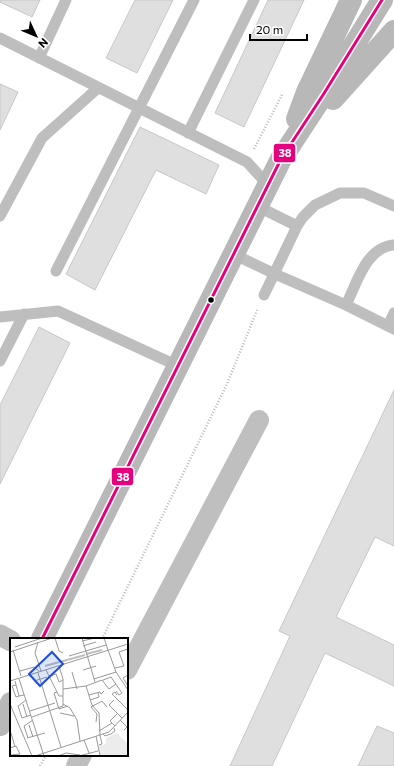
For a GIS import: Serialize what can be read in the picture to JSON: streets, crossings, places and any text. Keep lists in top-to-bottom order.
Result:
{
  "lines": ["transit line 38"],
  "scale_bar": "20 m",
  "north": "bottom right"
}
